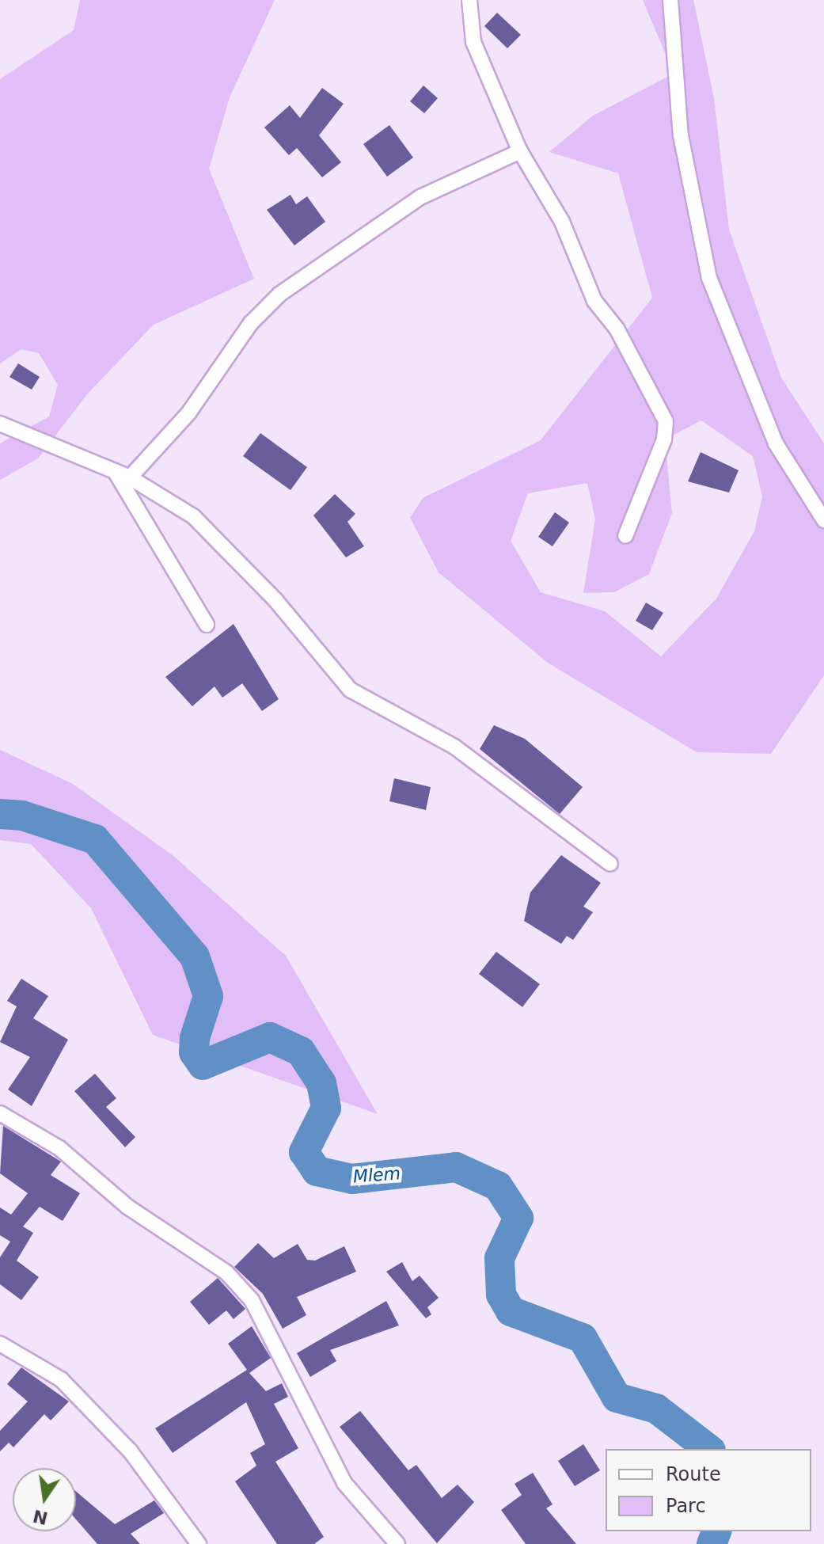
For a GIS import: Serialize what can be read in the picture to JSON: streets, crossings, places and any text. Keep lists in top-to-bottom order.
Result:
{
  "water": ["Mlem"],
  "legend": ["Route", "Parc"],
  "north": "bottom"
}
